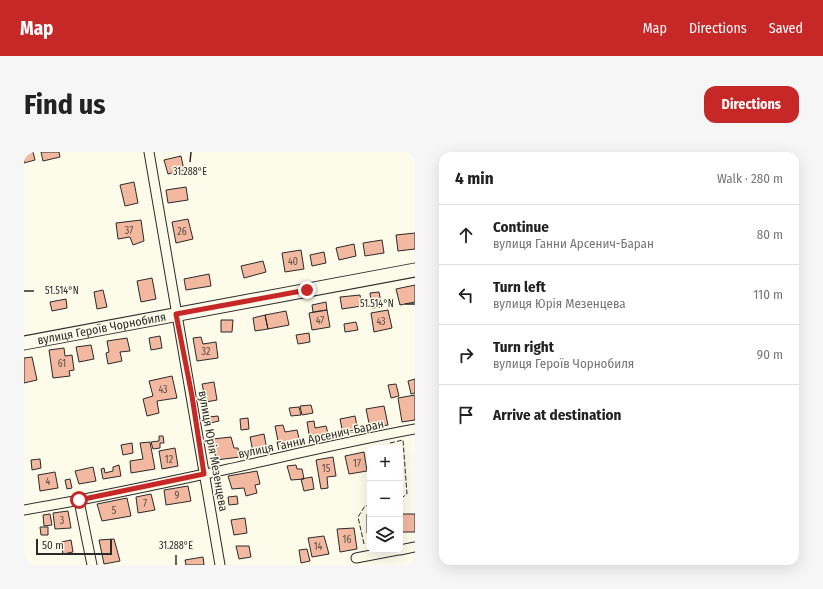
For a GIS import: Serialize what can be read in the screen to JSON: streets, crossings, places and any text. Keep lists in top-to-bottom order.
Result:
{
  "streets": {
    "main road": ["вулиця Героїв Чорнобиля"],
    "street": ["вулиця Ганни Арсенич-Баран", "вулиця Юрія Мезенцева"]
  },
  "crossings": [
    ["вулиця Героїв Чорнобиля", "вулиця Юрія Мезенцева"],
    ["вулиця Ганни Арсенич-Баран", "вулиця Юрія Мезенцева"]
  ],
  "house_numbers": [
    "37",
    "26",
    "40",
    "47",
    "43",
    "32",
    "61",
    "43",
    "12",
    "17",
    "15",
    "4",
    "9",
    "7",
    "5",
    "3",
    "16",
    "14"
  ],
  "scale_bar": "50 m",
  "page": {
    "header": "Map",
    "nav": ["Map", "Directions", "Saved"],
    "buttons": "Directions",
    "title": "Find us",
    "heading": ["4 min", "Walk · 280 m"],
    "list": [
      ["Continue", "вулиця Ганни Арсенич-Баран", "80 m"],
      ["Turn left", "вулиця Юрія Мезенцева", "110 m"],
      ["Turn right", "вулиця Героїв Чорнобиля", "90 m"],
      "Arrive at destination"
    ],
    "map_buttons": ["+", "−"],
    "scale": "50 m"
  },
  "coordinates": ["31.288°E", "51.514°N"]
}
